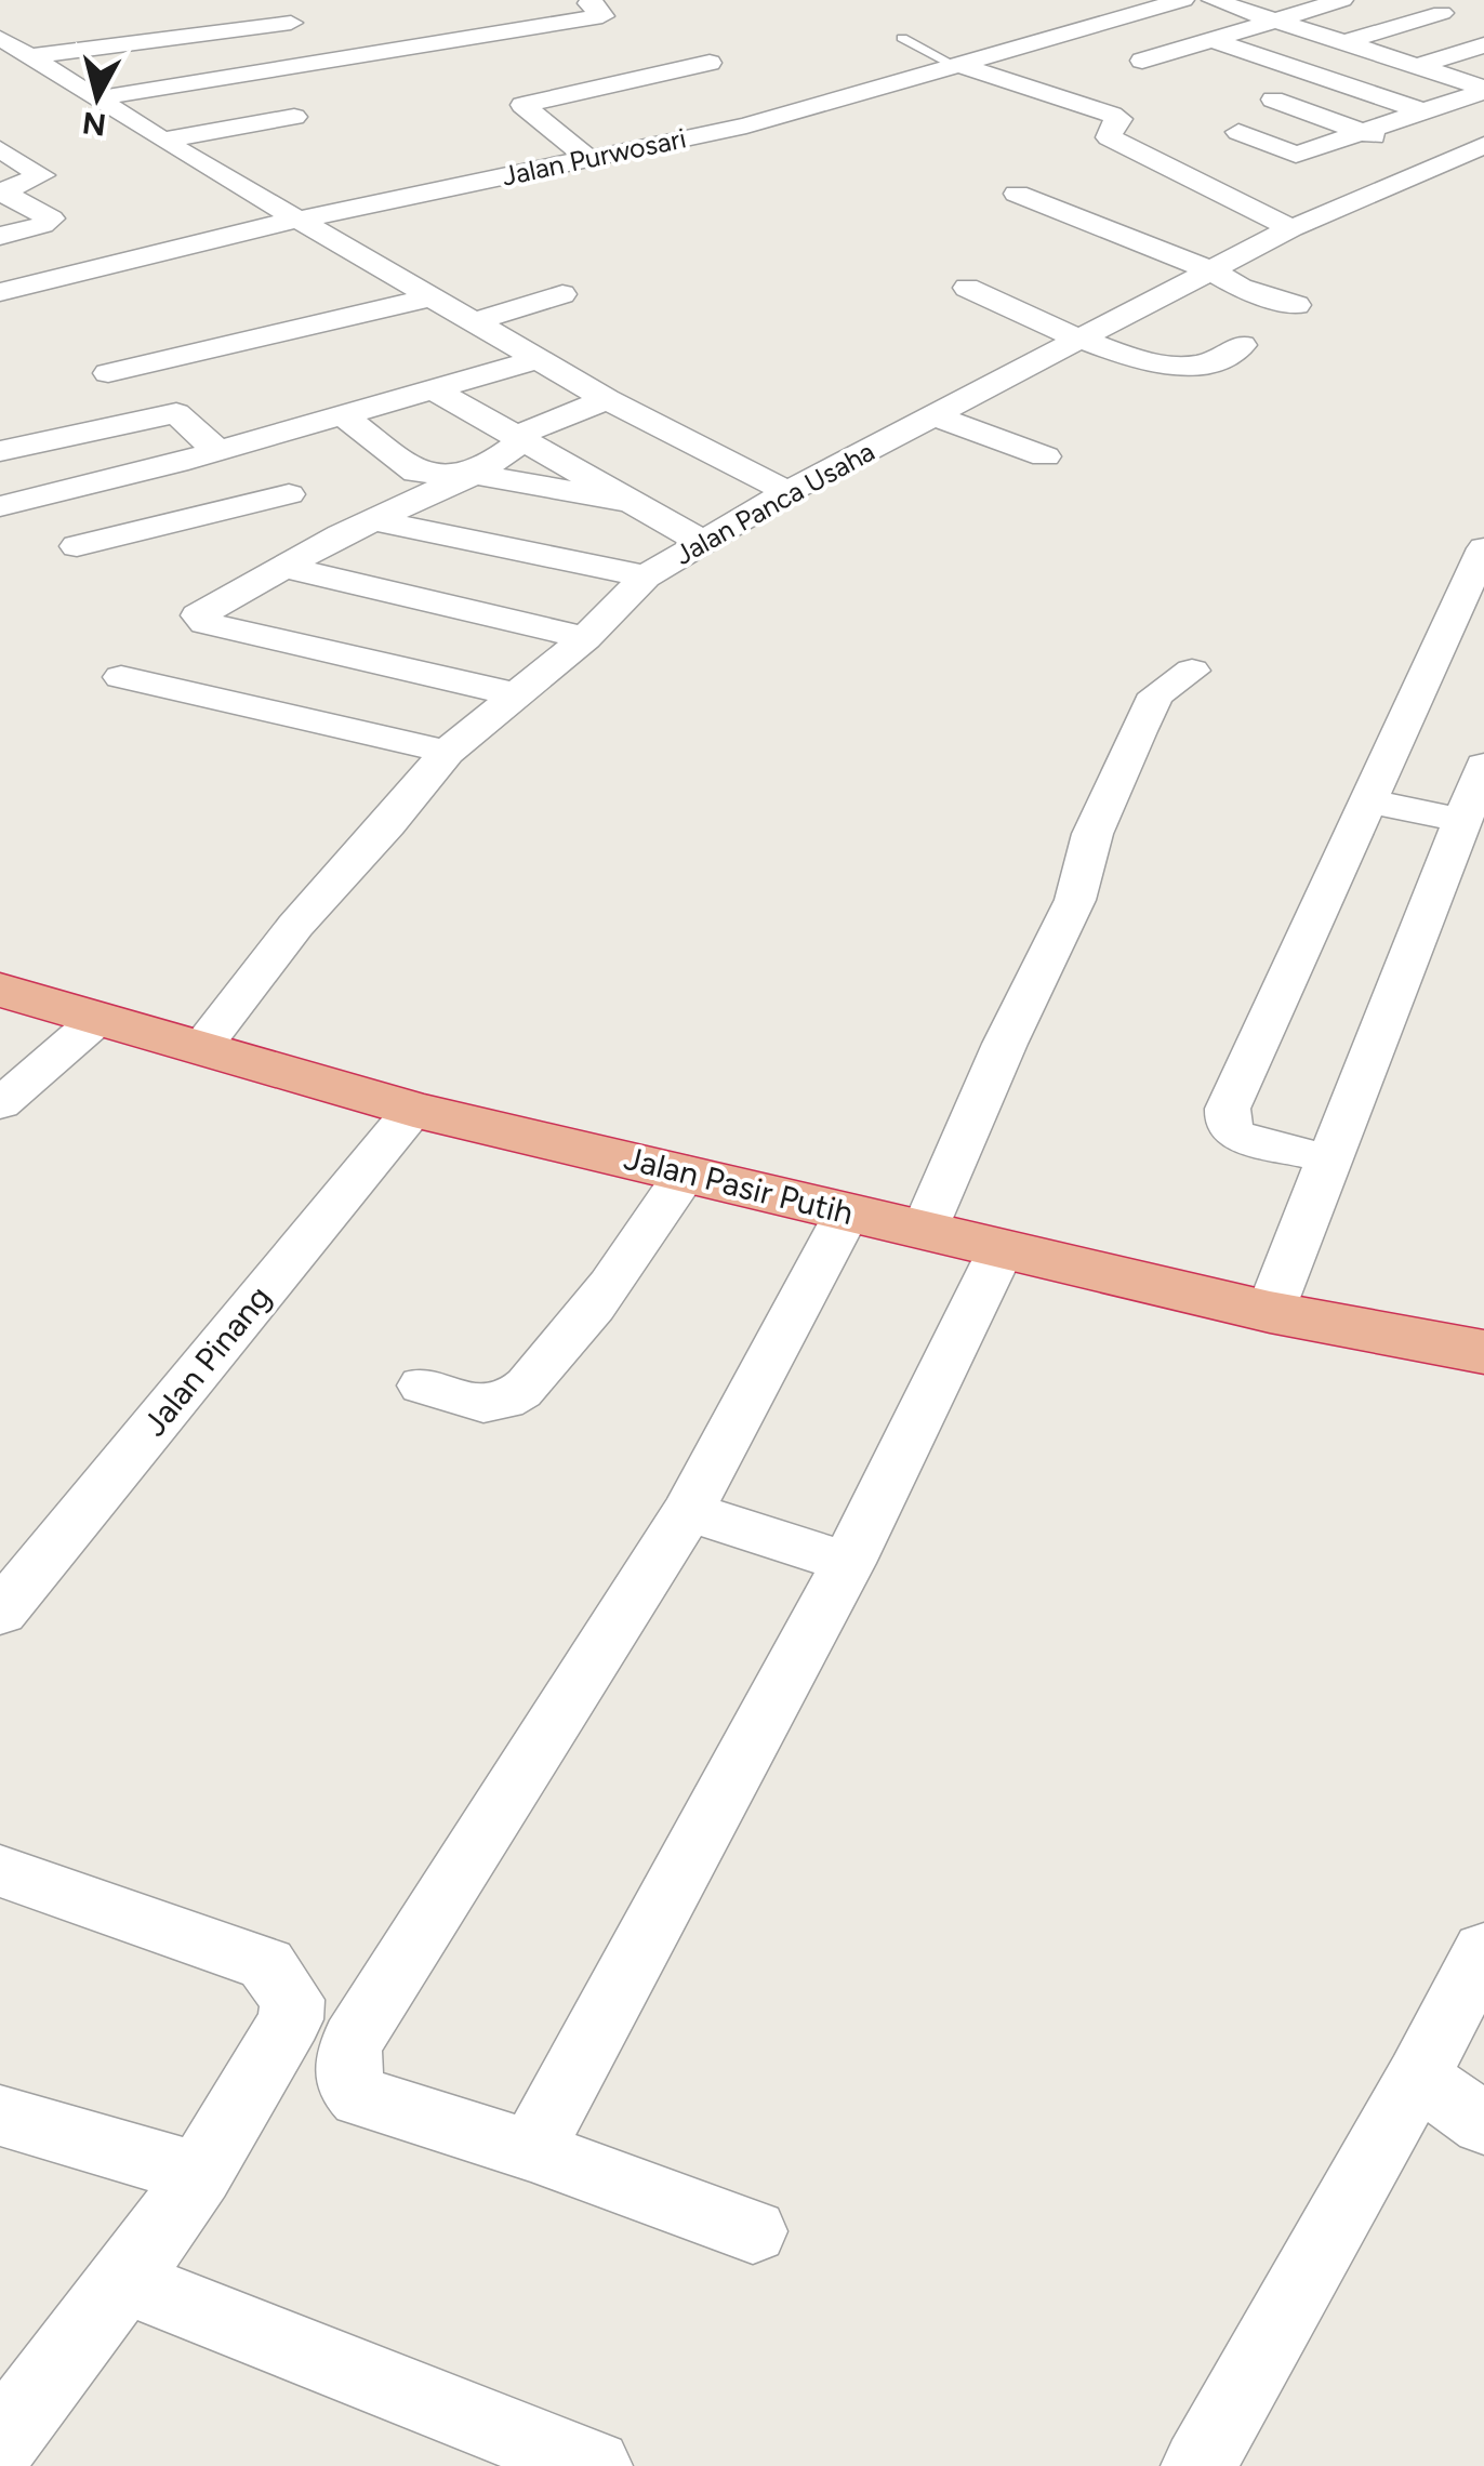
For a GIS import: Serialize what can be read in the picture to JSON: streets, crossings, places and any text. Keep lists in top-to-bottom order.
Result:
{
  "streets": {
    "highway": ["Jalan Pasir Putih"],
    "street": ["Jalan Purwosari", "Jalan Panca Usaha", "Jalan Pinang"]
  },
  "crossings": [
    ["Jalan Panca Usaha", "Jalan Pasir Putih"],
    ["Jalan Pasir Putih", "Jalan Pinang"]
  ],
  "north": "bottom"
}
